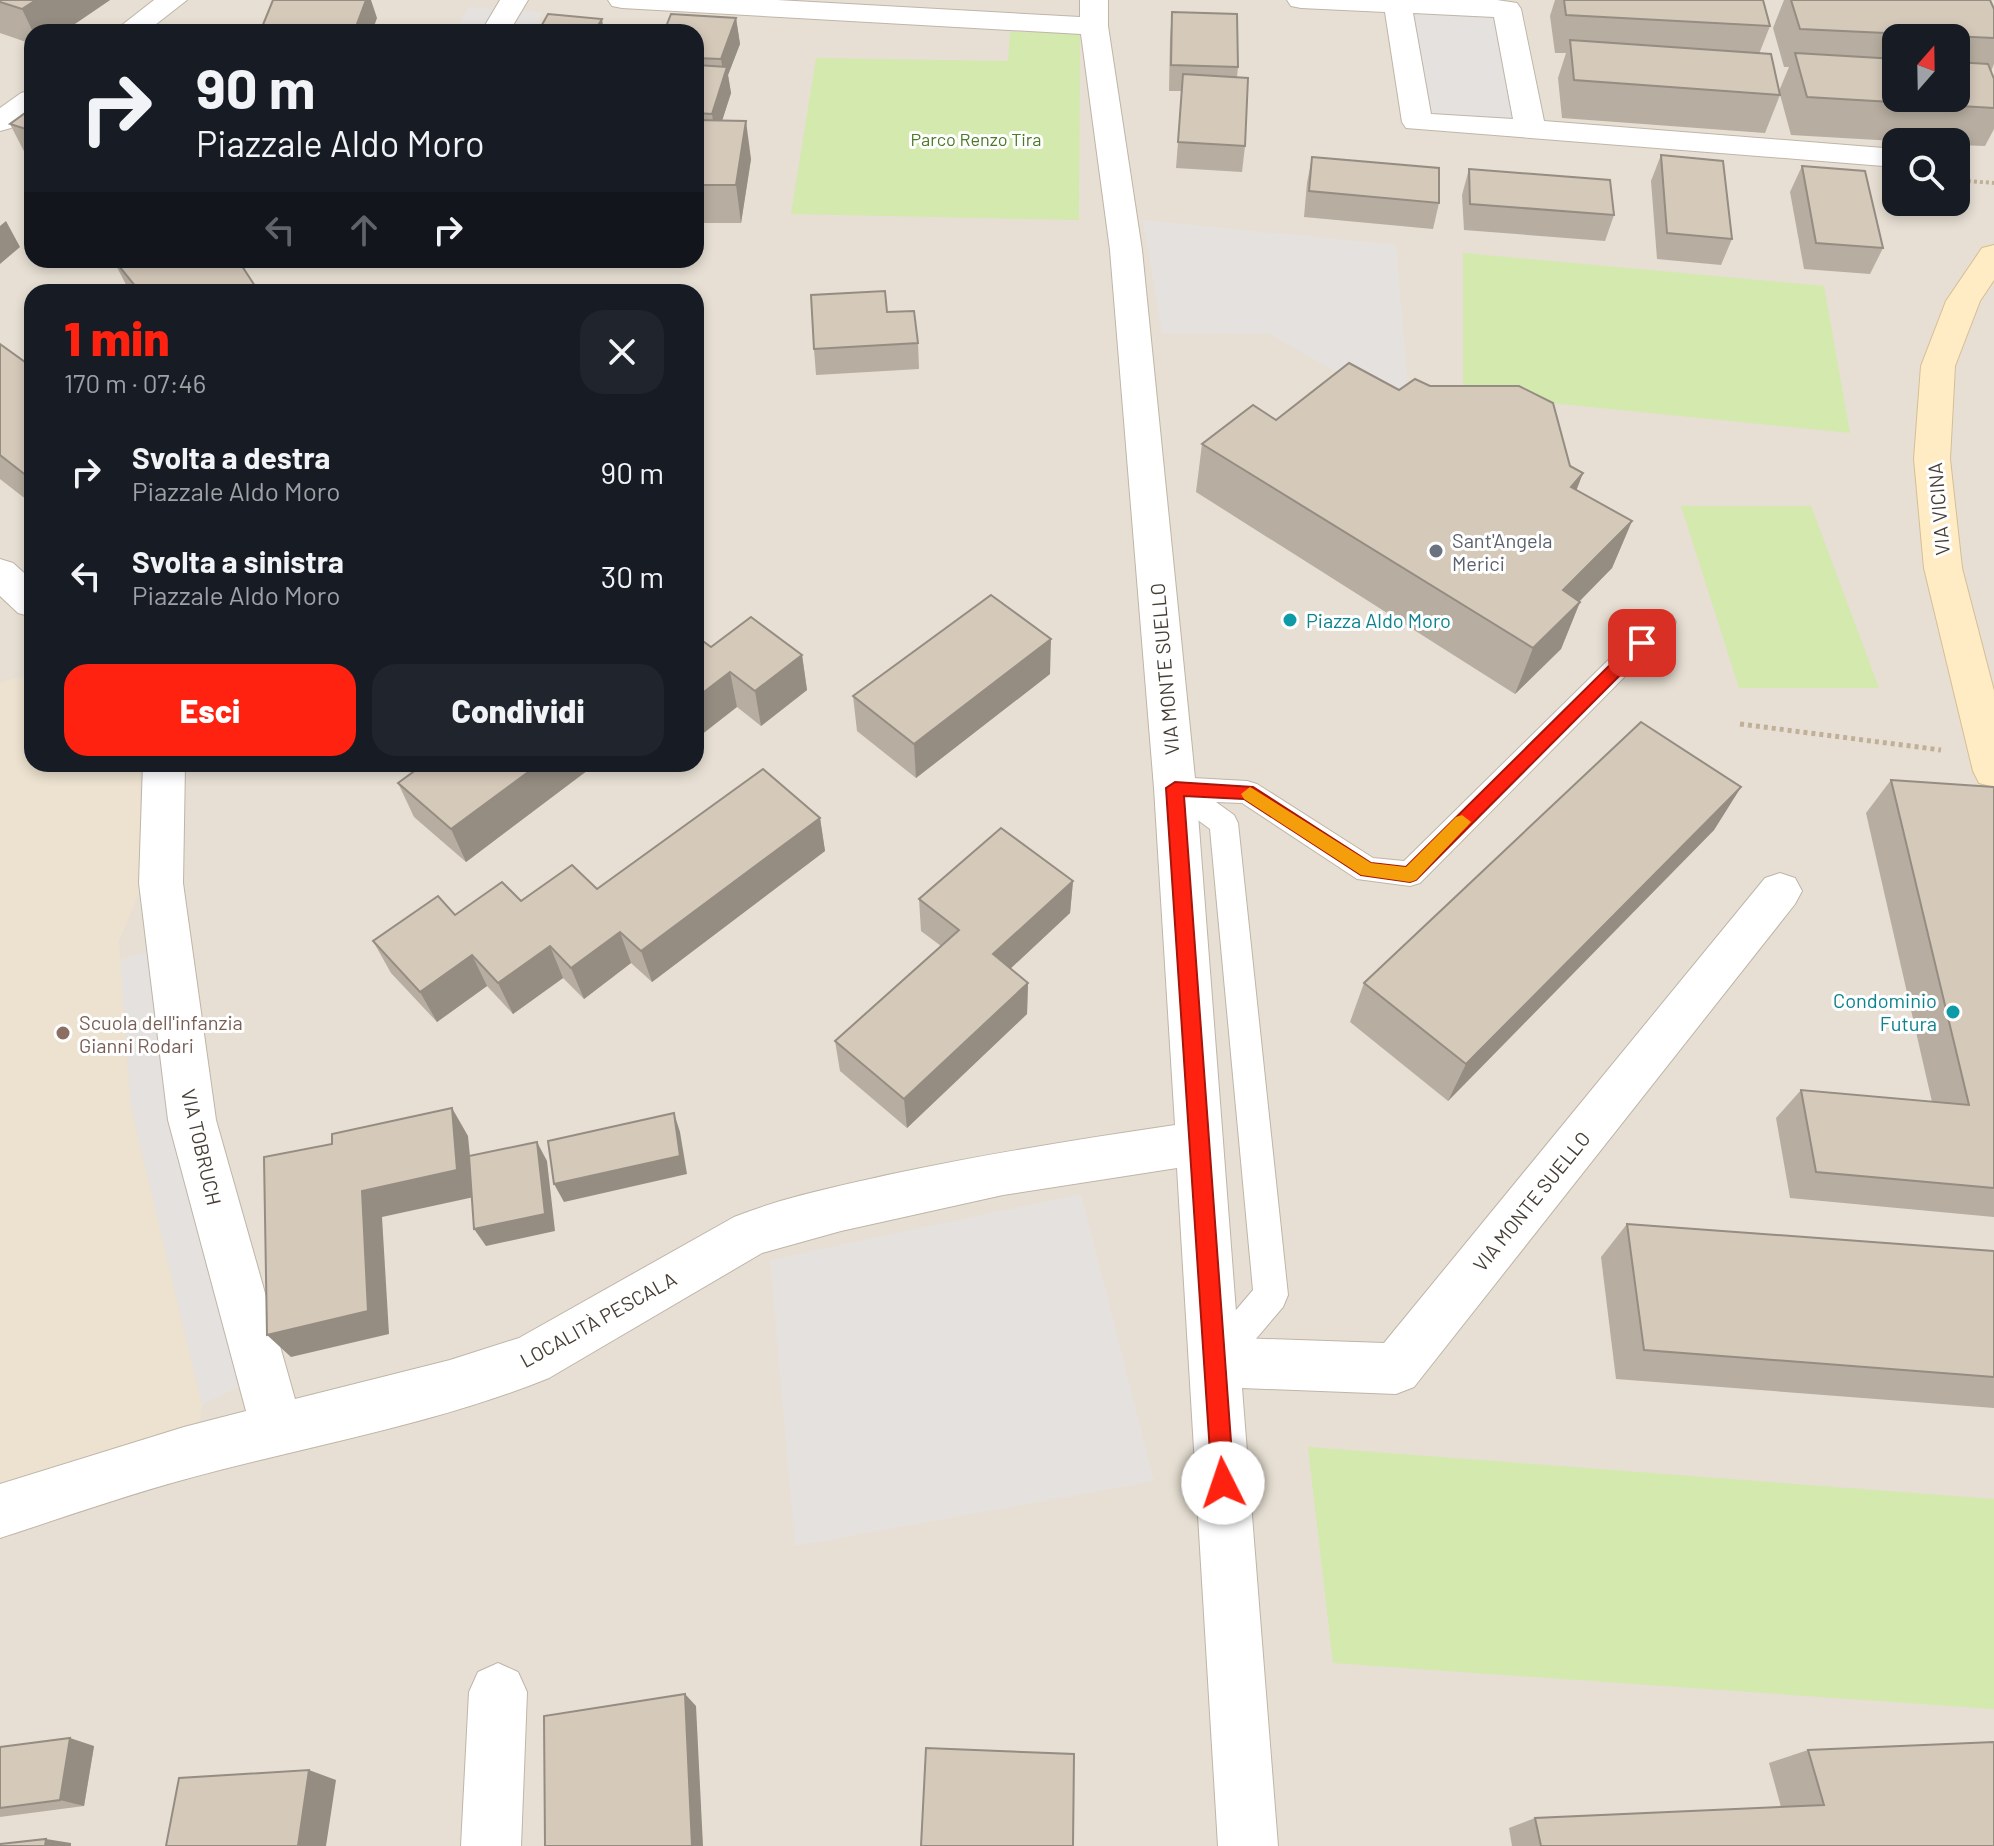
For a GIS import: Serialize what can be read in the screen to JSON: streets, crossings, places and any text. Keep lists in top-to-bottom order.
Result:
{
  "streets": {
    "street": [
      "VIA VICINA",
      "VIA MONTE SUELLO",
      "VIA TOBRUCH",
      "LOCALITÀ PESCALA"
    ]
  },
  "crossings": [
    ["VIA MONTE SUELLO", "LOCALITÀ PESCALA"],
    ["VIA TOBRUCH", "LOCALITÀ PESCALA"]
  ],
  "parks": ["Parco Renzo Tira"],
  "places": [
    "Sant'Angela Merici",
    "Piazza Aldo Moro",
    "Condominio Futura",
    "Scuola dell'infanzia Gianni Rodari"
  ],
  "north": "top",
  "page": {
    "turn": ["90 m", "Piazzale Aldo Moro"],
    "heading": ["1 min", "170 m · 07:46"],
    "list": [
      {
        "name": "Svolta a destra",
        "note": "Piazzale Aldo Moro",
        "value": "90 m"
      },
      {
        "name": "Svolta a sinistra",
        "note": "Piazzale Aldo Moro",
        "value": "30 m"
      }
    ],
    "buttons": ["Esci", "Condividi"]
  }
}
